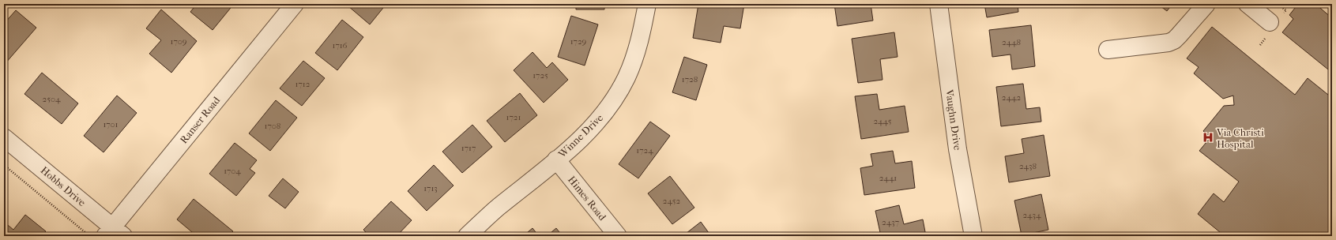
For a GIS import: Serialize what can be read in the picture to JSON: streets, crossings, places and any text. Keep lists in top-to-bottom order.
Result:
{
  "streets": {
    "street": [
      "Ranser Road",
      "Vaughn Drive",
      "Winne Drive",
      "Hobbs Drive",
      "Himes Road"
    ]
  },
  "crossings": [
    ["Ranser Road", "Hobbs Drive"],
    ["Winne Drive", "Himes Road"]
  ],
  "places": {
    "hospital": ["Via Christi Hospital"]
  },
  "house_numbers": [
    "1709",
    "1729",
    "2448",
    "1716",
    "1725",
    "1728",
    "1712",
    "2442",
    "2504",
    "1721",
    "2445",
    "1701",
    "1708",
    "1717",
    "1724",
    "2438",
    "1704",
    "2441",
    "1713",
    "2452",
    "2434",
    "2437"
  ]
}
